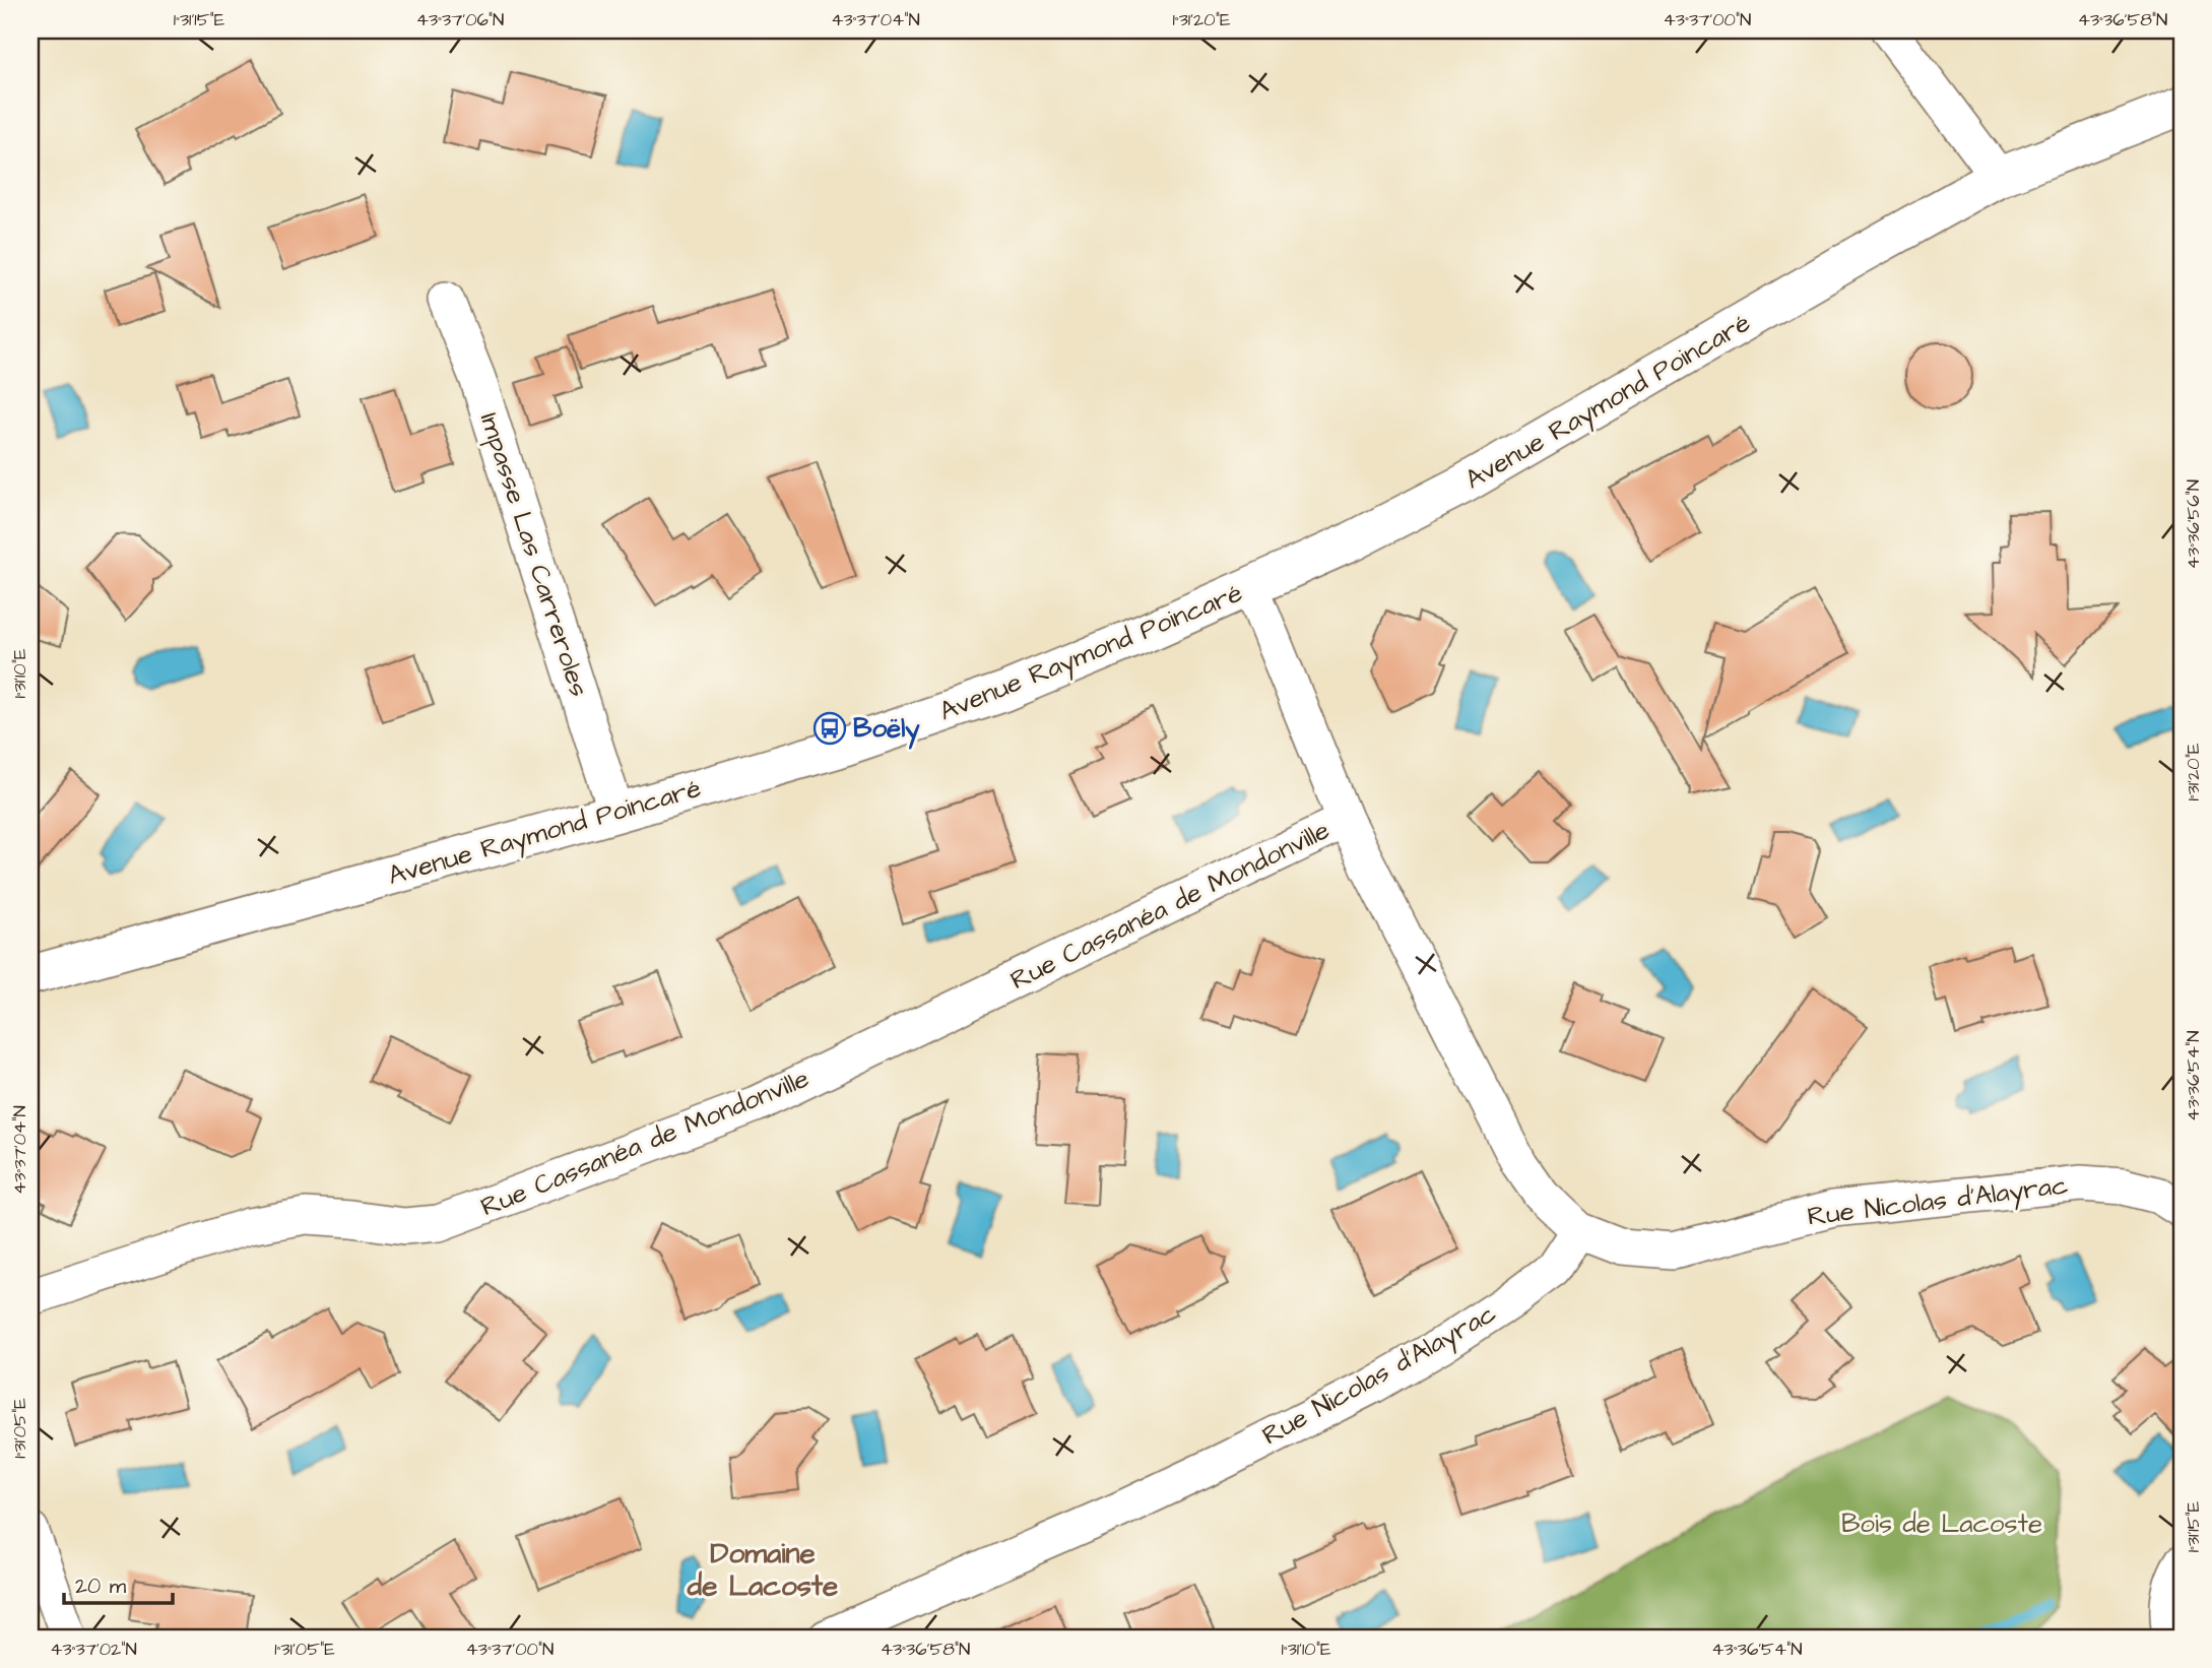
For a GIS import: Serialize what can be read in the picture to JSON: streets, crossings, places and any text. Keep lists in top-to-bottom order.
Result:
{
  "streets": {
    "main road": ["Avenue Raymond Poincaré"],
    "street": ["Impasse Las Carreroles", "Rue Cassanéa de Mondonville", "Rue Nicolas d'Alayrac"]
  },
  "crossings": [
    ["Avenue Raymond Poincaré", "Impasse Las Carreroles"]
  ],
  "districts": ["Domaine de Lacoste"],
  "parks": ["Bois de Lacoste"],
  "places": {
    "bus stop": ["Boëly"]
  },
  "scale_bar": "20 m",
  "coordinates": [
    "1°31'15\"E",
    "43°37'06\"N",
    "43°37'04\"N",
    "1°31'20\"E",
    "43°37'00\"N",
    "43°36'58\"N",
    "43°36'56\"N",
    "1°31'10\"E",
    "43°36'54\"N",
    "1°31'05\"E",
    "43°37'02\"N"
  ]
}
